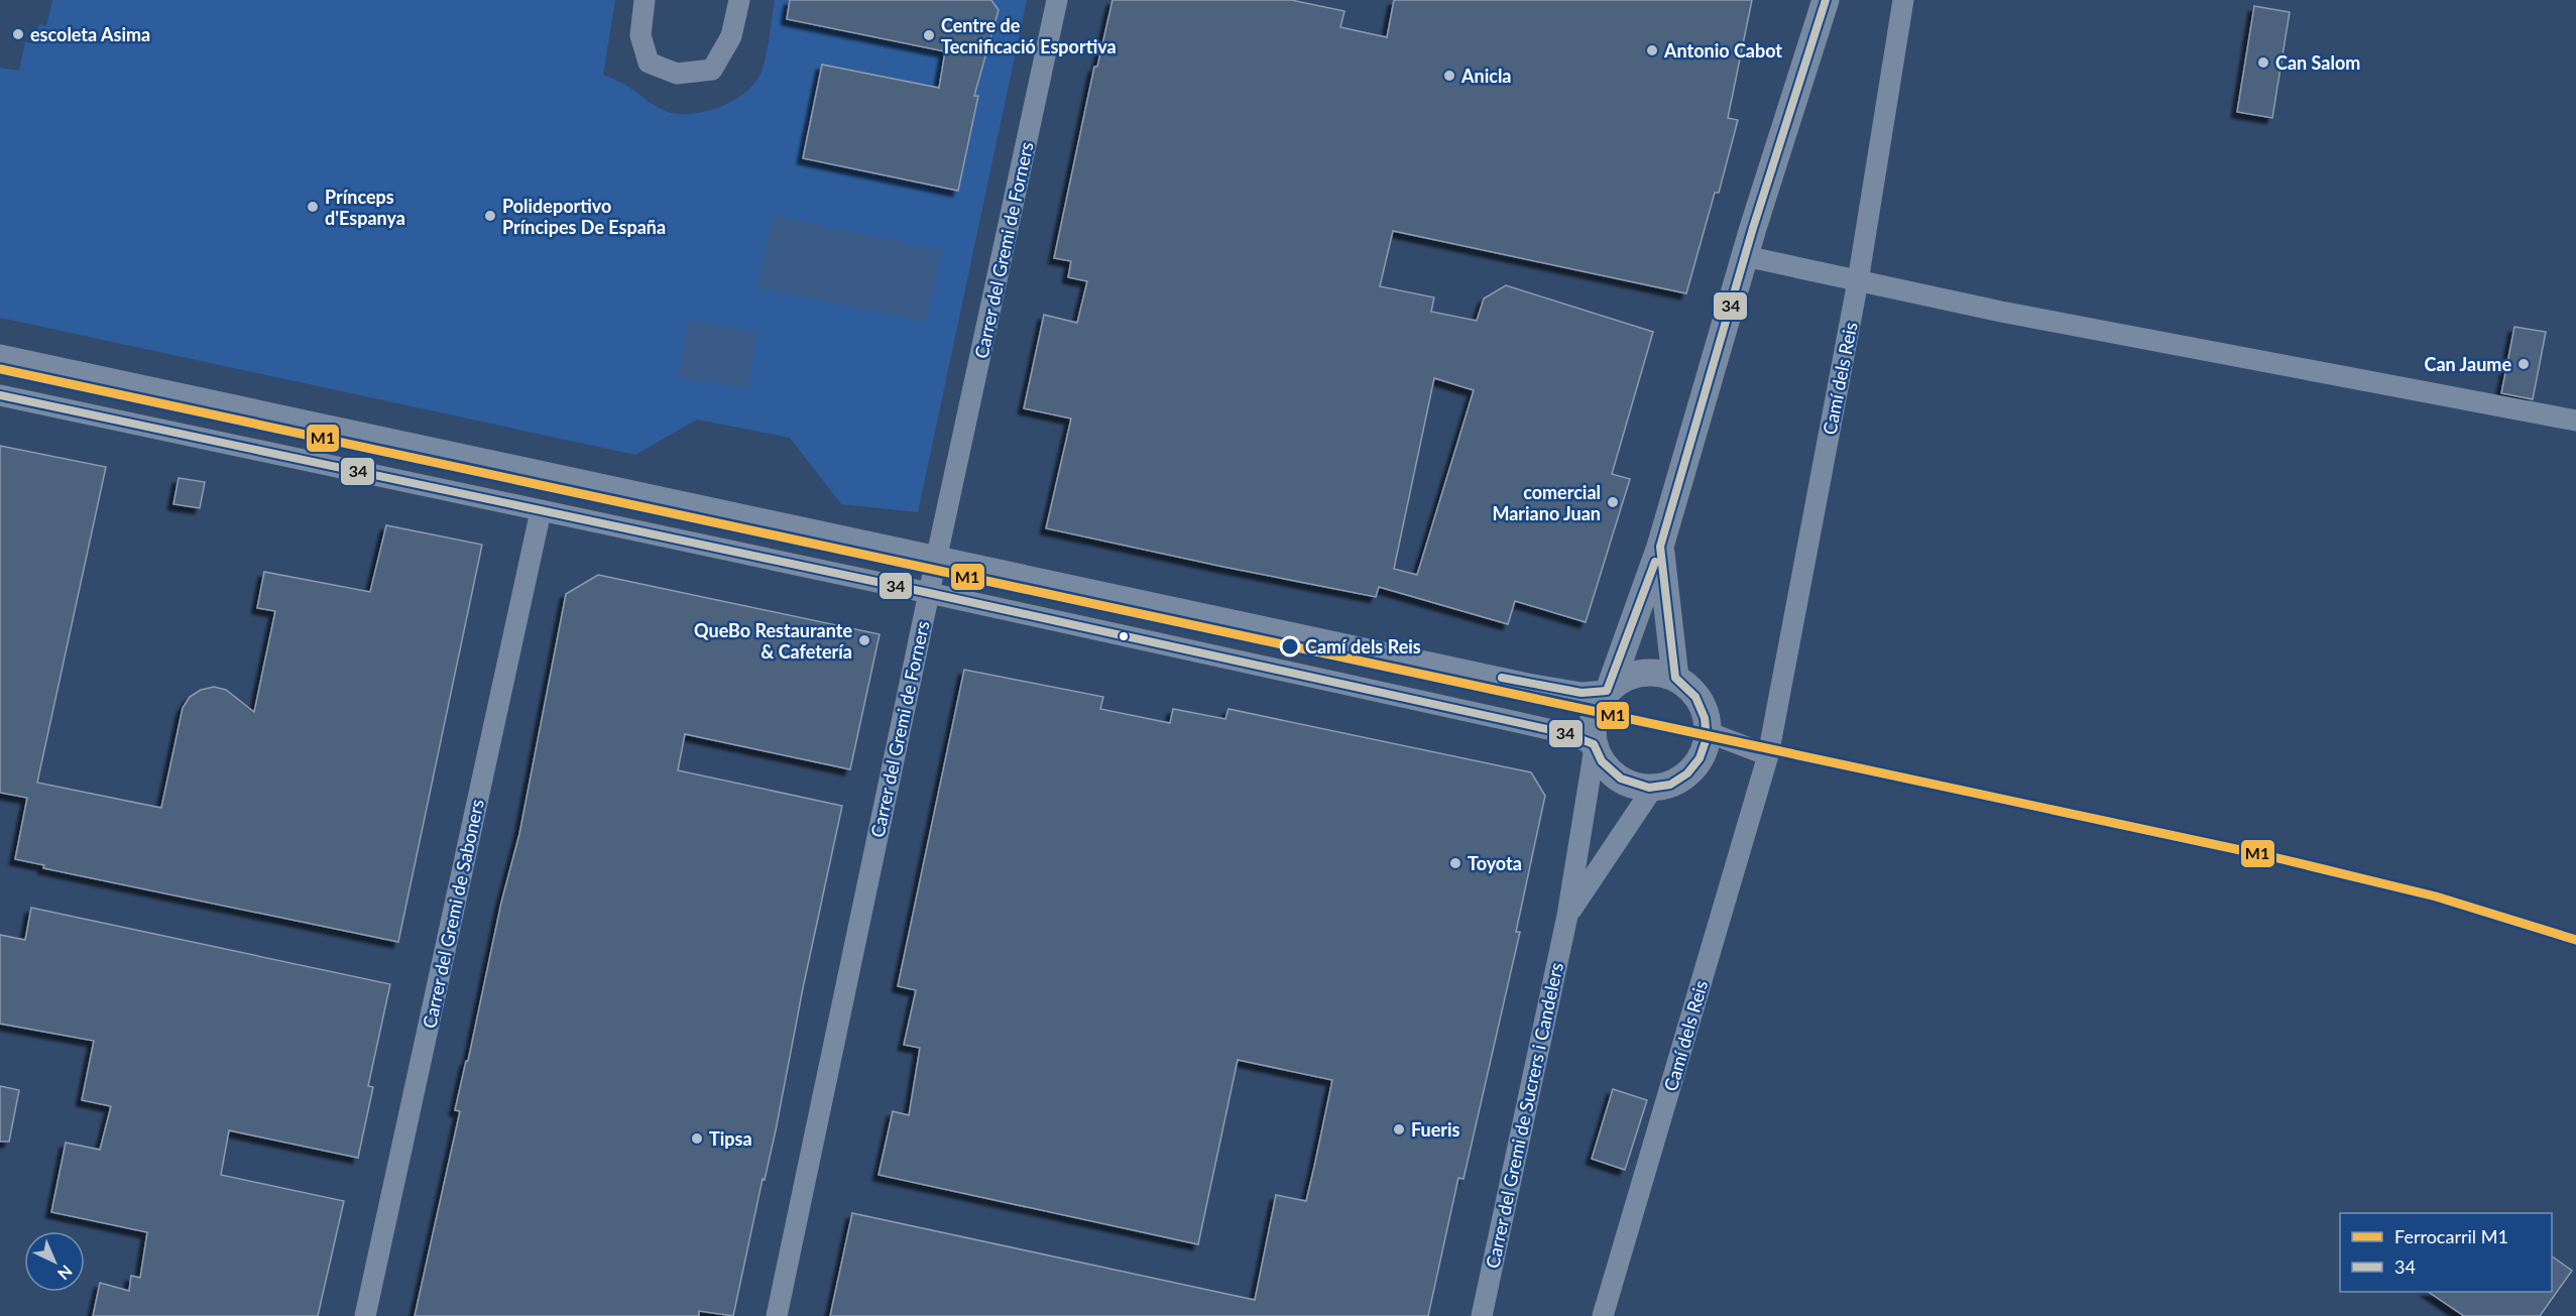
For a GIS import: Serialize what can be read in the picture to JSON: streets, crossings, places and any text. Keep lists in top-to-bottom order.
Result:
{
  "streets": {
    "street": [
      "Carrer del Gremi de Forners",
      "Camí dels Reis",
      "Carrer del Gremi de Saboners",
      "Carrer del Gremi de Sucrers i Candelers"
    ]
  },
  "places": [
    "escoleta Asima",
    "Centre de Tecnificació Esportiva",
    "Antonio Cabot",
    "Can Salom",
    "Anicla",
    "Prínceps d'Espanya",
    "Polideportivo Príncipes De España",
    "Can Jaume",
    "comercial Mariano Juan",
    "QueBo Restaurante & Cafetería",
    "Camí dels Reis",
    "Toyota",
    "Fueris",
    "Tipsa"
  ],
  "lines": ["transit line 34", "rail line M1"],
  "legend": ["Ferrocarril M1", "34"],
  "north": "bottom right"
}
